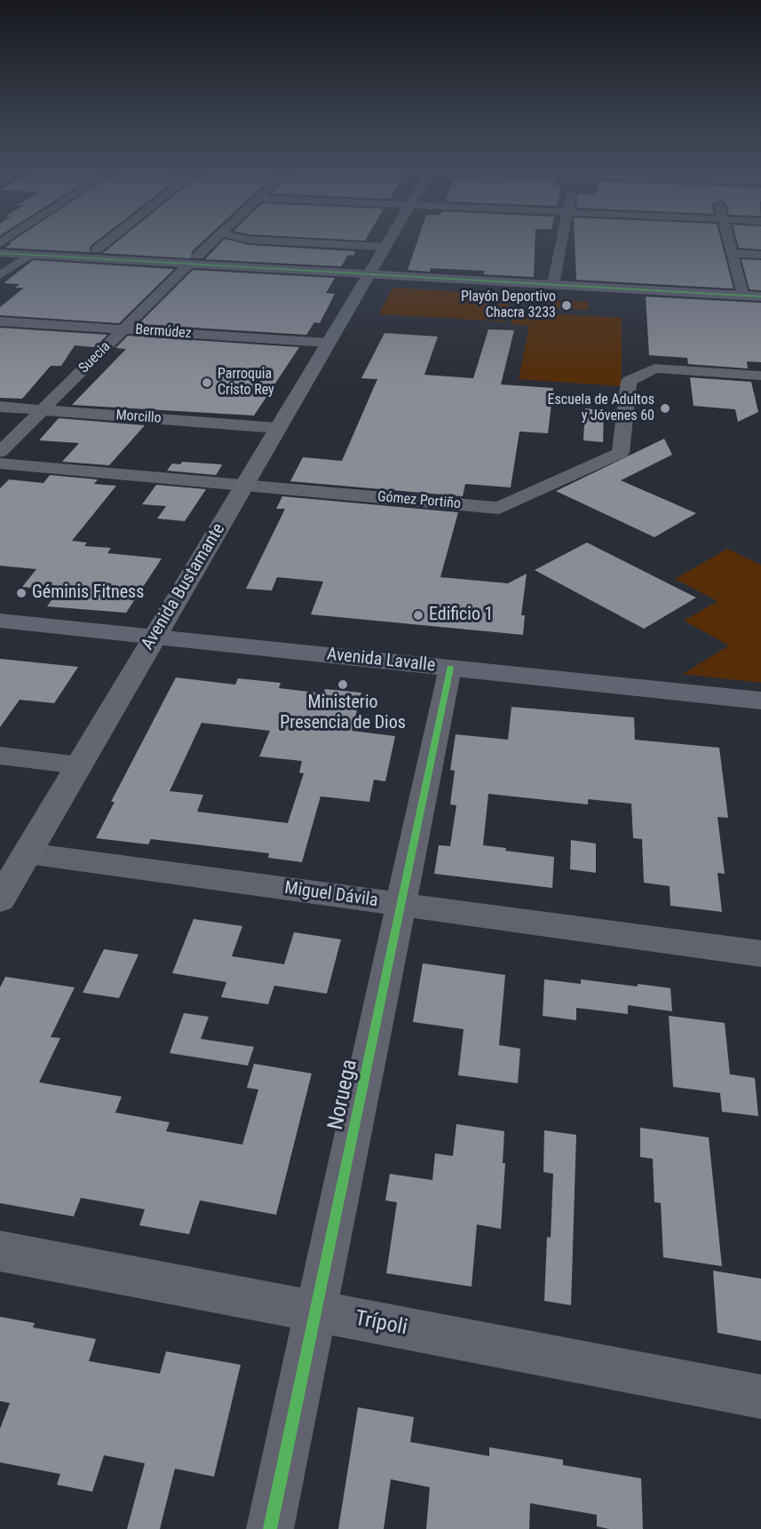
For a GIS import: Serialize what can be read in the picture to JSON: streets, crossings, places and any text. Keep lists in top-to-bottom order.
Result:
{
  "streets": {
    "main road": ["Avenida Bustamante", "Avenida Lavalle"],
    "street": [
      "Bermúdez",
      "Suecia",
      "Morcillo",
      "Gómez Portiño",
      "Miguel Dávila",
      "Noruega",
      "Trípoli"
    ]
  },
  "crossings": [
    ["Bermúdez", "Suecia"],
    ["Bermúdez", "Avenida Bustamante"],
    ["Suecia", "Morcillo"],
    ["Morcillo", "Avenida Bustamante"],
    ["Gómez Portiño", "Avenida Bustamante"],
    ["Avenida Bustamante", "Avenida Lavalle"],
    ["Avenida Bustamante", "Miguel Dávila"],
    ["Avenida Lavalle", "Noruega"],
    ["Miguel Dávila", "Noruega"],
    ["Noruega", "Trípoli"]
  ],
  "places": [
    "Playón Deportivo Chacra 3233",
    "Parroquia Cristo Rey",
    "Escuela de Adultos y Jóvenes 60",
    "Géminis Fitness",
    "Edificio 1",
    "Ministerio Presencia de Dios"
  ]
}
